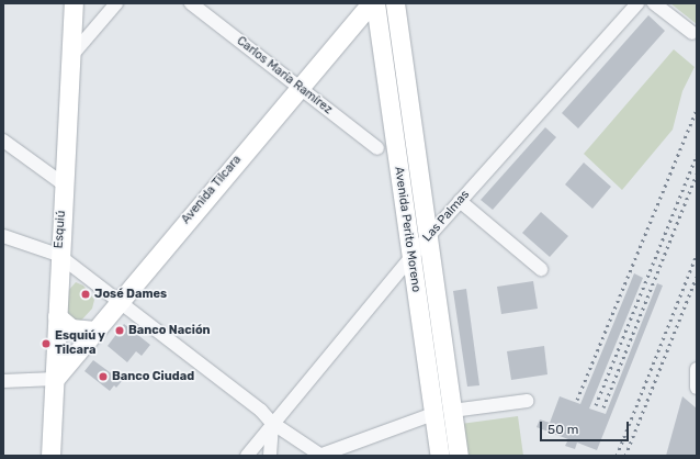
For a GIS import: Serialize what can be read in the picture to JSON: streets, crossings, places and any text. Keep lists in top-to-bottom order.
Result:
{
  "streets": {
    "street": [
      "Carlos María Ramírez",
      "Avenida Tilcara",
      "Las Palmas",
      "Esquiú",
      "Avenida Perito Moreno"
    ]
  },
  "crossings": [
    ["Carlos María Ramírez", "Avenida Tilcara"],
    ["Avenida Tilcara", "Esquiú"],
    ["Las Palmas", "Avenida Perito Moreno"]
  ],
  "places": [
    "José Dames",
    "Banco Nación",
    "Esquiú y Tilcara",
    "Banco Ciudad"
  ],
  "scale_bar": "50 m"
}
